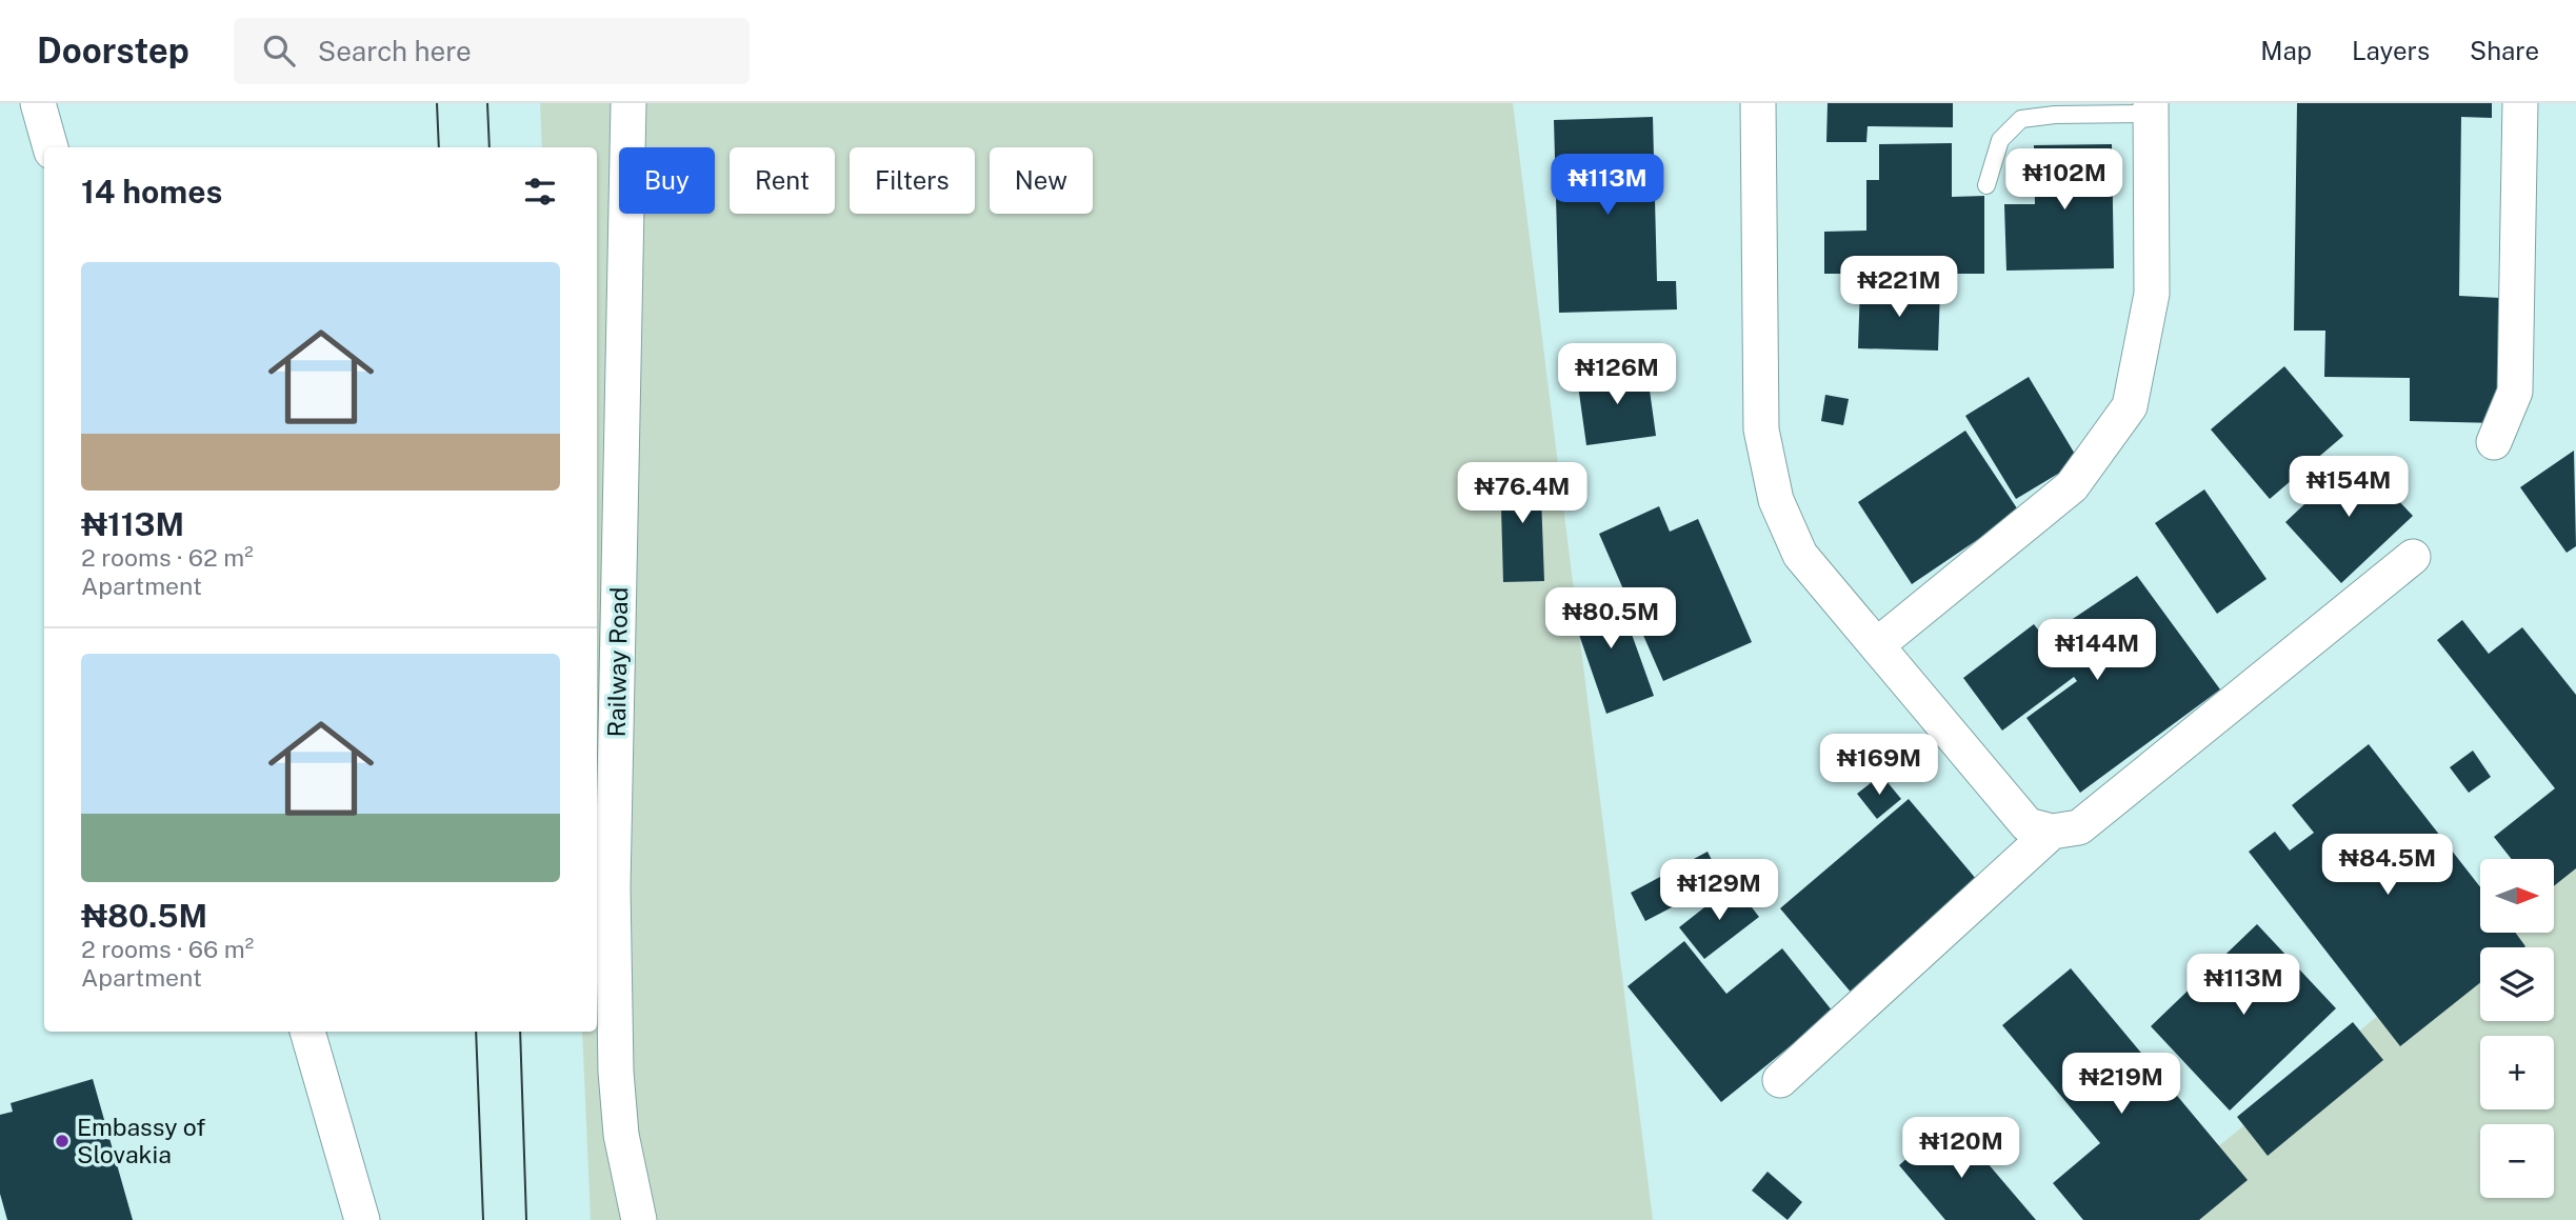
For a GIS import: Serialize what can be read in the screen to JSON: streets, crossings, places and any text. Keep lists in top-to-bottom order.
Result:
{
  "streets": {
    "street": ["Railway Road"]
  },
  "places": ["Embassy of Slovakia"],
  "north": "right",
  "page": {
    "header": "Doorstep",
    "search": "Search here",
    "nav": ["Map", "Layers", "Share"],
    "chip": [
      "Buy",
      "Rent",
      "Filters",
      "New"
    ],
    "heading": "14 homes",
    "price": [
      "₦102M",
      "₦113M",
      "₦221M",
      "₦126M",
      "₦154M",
      "₦76.4M",
      "₦80.5M",
      "₦144M",
      "₦169M",
      "₦84.5M",
      "₦129M",
      "₦113M",
      "₦219M",
      "₦120M"
    ],
    "list": [
      {
        "name": "₦113M",
        "note": "2 rooms · 62 m² · Apartment"
      },
      {
        "name": "₦80.5M",
        "note": "2 rooms · 66 m² · Apartment"
      }
    ],
    "map_buttons": ["+", "−"]
  }
}
